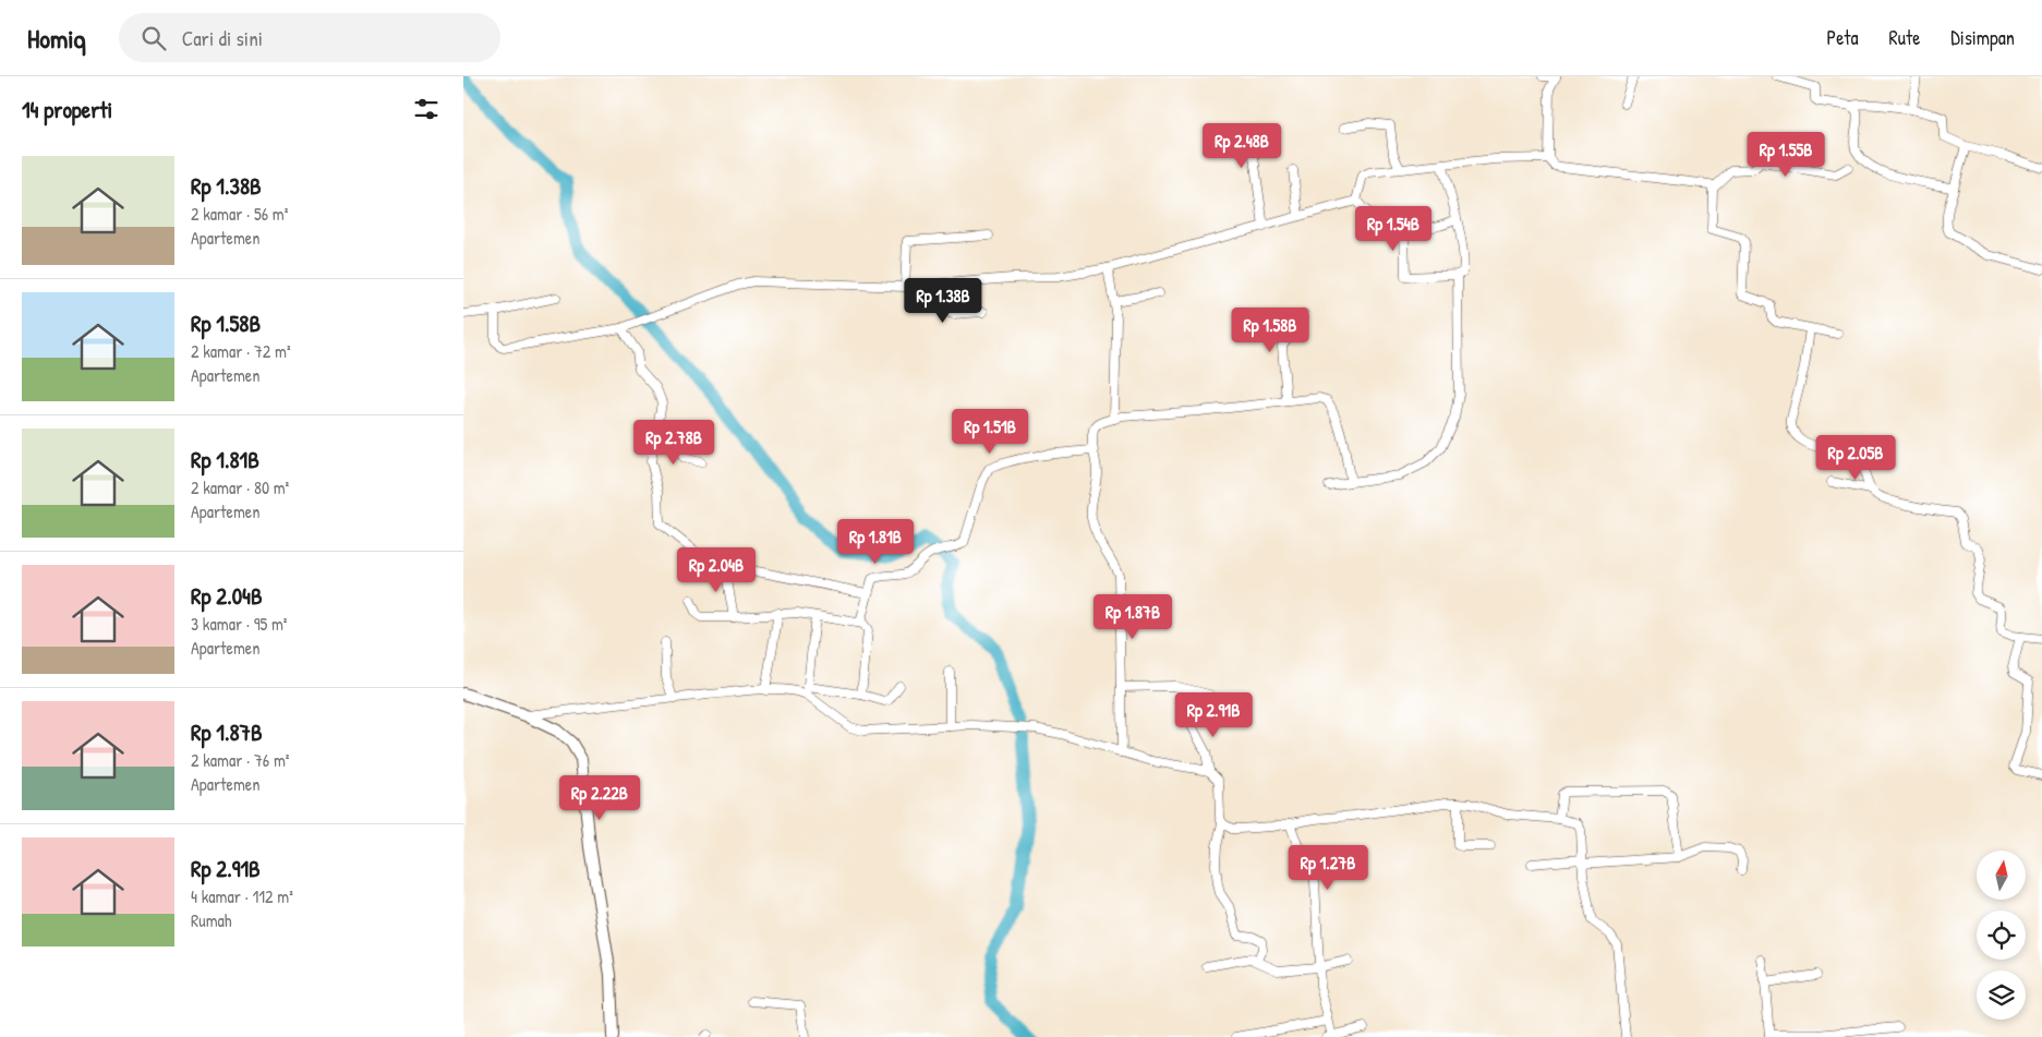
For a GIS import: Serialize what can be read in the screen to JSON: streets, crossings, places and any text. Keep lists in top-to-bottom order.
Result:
{
  "north": "top",
  "page": {
    "header": "Homiq",
    "search": "Cari di sini",
    "nav": ["Peta", "Rute", "Disimpan"],
    "heading": "14 properti",
    "price": [
      "Rp 2.48B",
      "Rp 1.55B",
      "Rp 1.54B",
      "Rp 1.38B",
      "Rp 1.58B",
      "Rp 1.51B",
      "Rp 2.78B",
      "Rp 2.05B",
      "Rp 1.81B",
      "Rp 2.04B",
      "Rp 1.87B",
      "Rp 2.91B",
      "Rp 2.22B",
      "Rp 1.27B"
    ],
    "list": [
      {
        "name": "Rp 1.38B",
        "note": "2 kamar · 56 m² · Apartemen"
      },
      {
        "name": "Rp 1.58B",
        "note": "2 kamar · 72 m² · Apartemen"
      },
      {
        "name": "Rp 1.81B",
        "note": "2 kamar · 80 m² · Apartemen"
      },
      {
        "name": "Rp 2.04B",
        "note": "3 kamar · 95 m² · Apartemen"
      },
      {
        "name": "Rp 1.87B",
        "note": "2 kamar · 76 m² · Apartemen"
      },
      {
        "name": "Rp 2.91B",
        "note": "4 kamar · 112 m² · Rumah"
      }
    ]
  }
}
